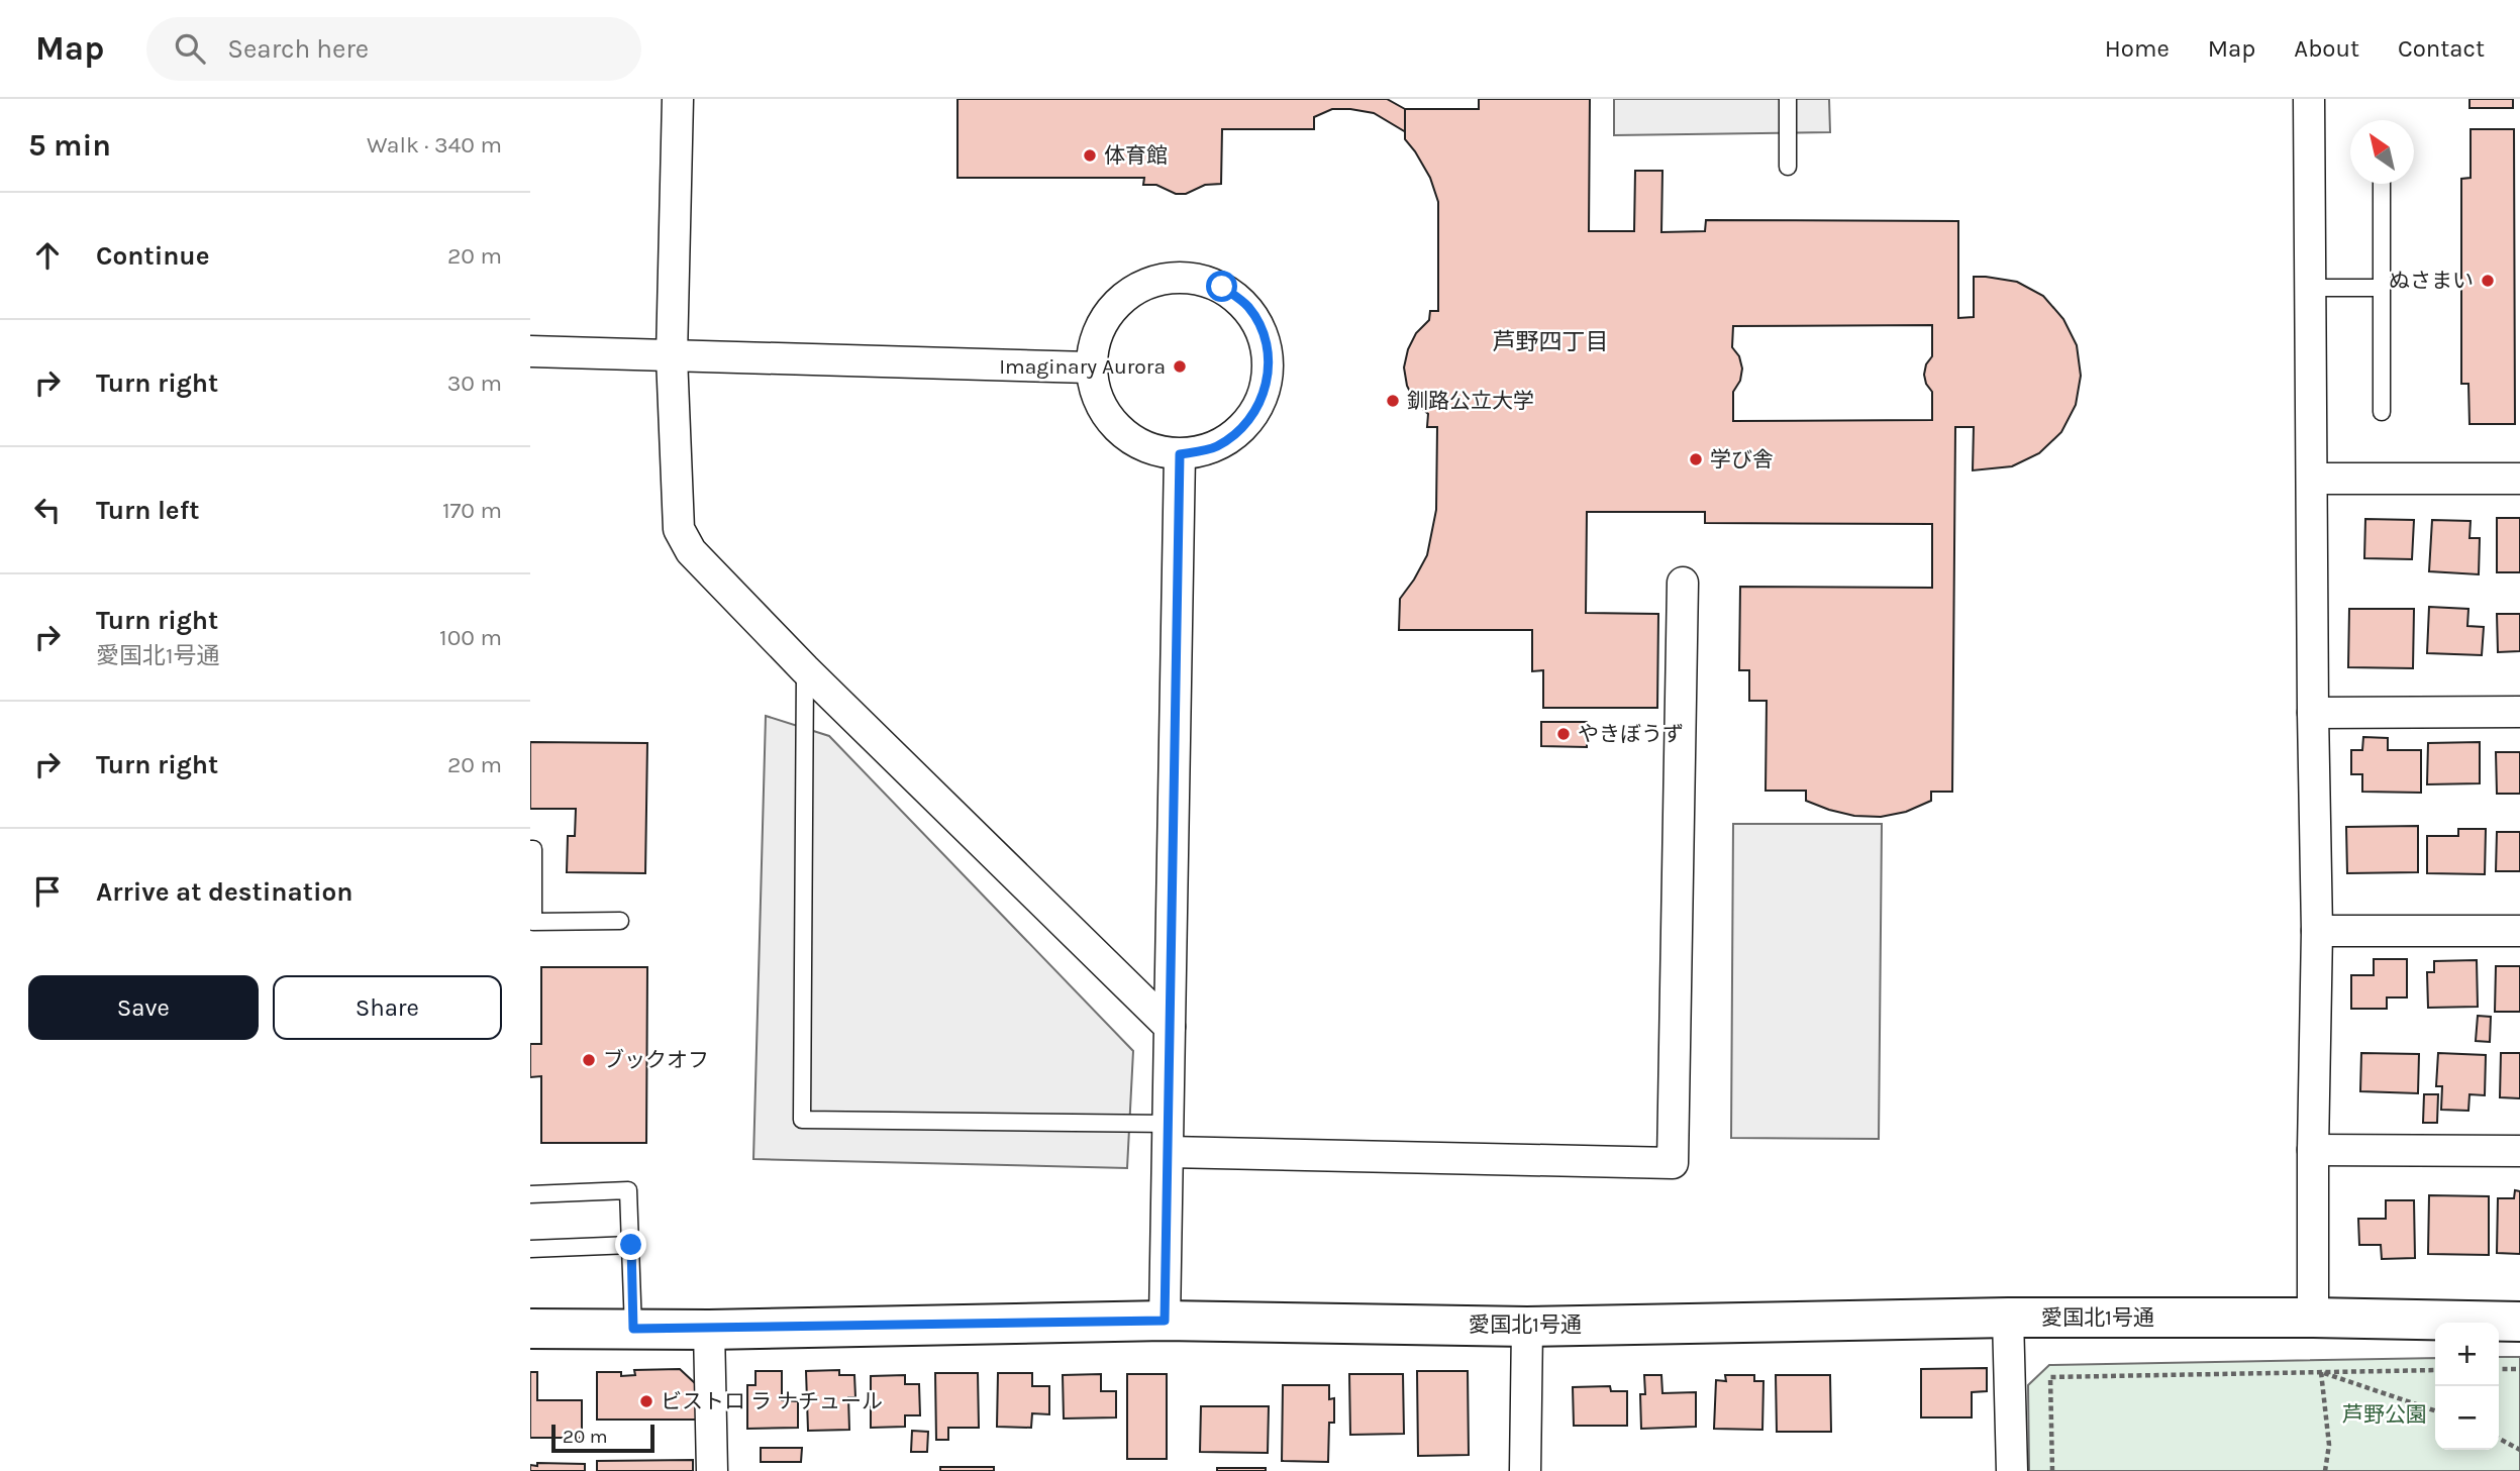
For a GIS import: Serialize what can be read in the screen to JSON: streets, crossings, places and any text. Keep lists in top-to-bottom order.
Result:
{
  "streets": {
    "street": ["愛国北1号通"]
  },
  "districts": ["芦野四丁目"],
  "parks": ["芦野公園"],
  "places": [
    "体育館",
    "ぬさまい",
    "Imaginary Aurora",
    "釧路公立大学",
    "学び舎",
    "やきぼうず",
    "ブックオフ",
    "ビストロ ラ ナチュール"
  ],
  "scale_bar": "20 m",
  "north": "top left",
  "page": {
    "header": "Map",
    "search": "Search here",
    "nav": [
      "Home",
      "Map",
      "About",
      "Contact"
    ],
    "heading": ["5 min", "Walk · 340 m"],
    "list": [
      ["Continue", "20 m"],
      ["Turn right", "30 m"],
      ["Turn left", "170 m"],
      ["Turn right", "愛国北1号通", "100 m"],
      ["Turn right", "20 m"],
      "Arrive at destination"
    ],
    "buttons": ["Save", "Share"],
    "map_buttons": ["+", "−"],
    "scale": "20 m"
  }
}
